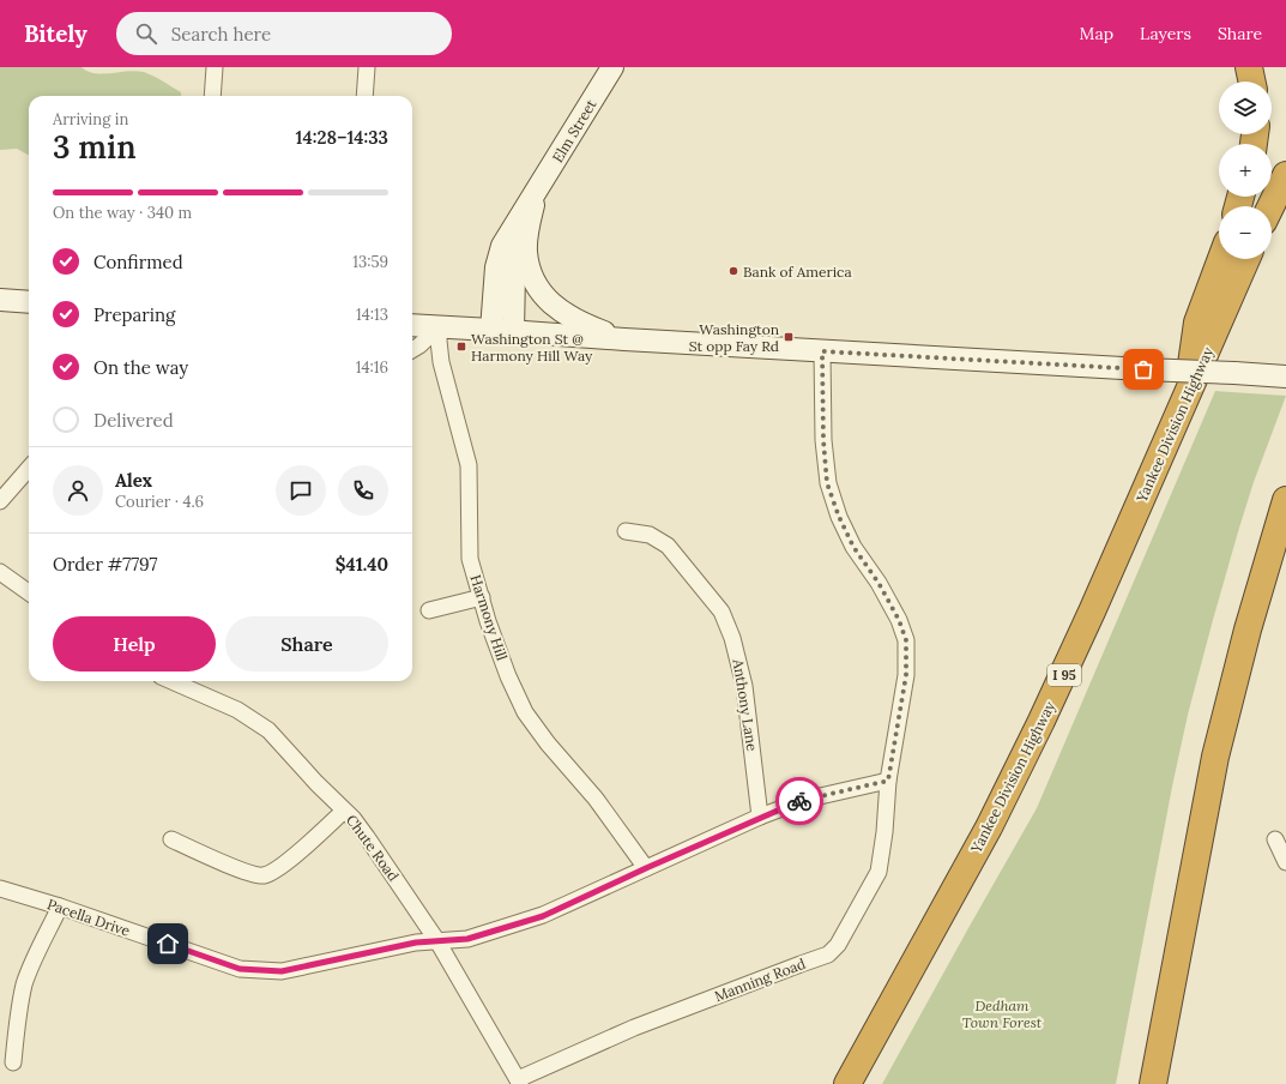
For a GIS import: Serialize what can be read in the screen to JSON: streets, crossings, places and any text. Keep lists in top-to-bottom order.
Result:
{
  "streets": {
    "highway": ["Yankee Division Highway", "I 95"],
    "main road": ["Elm Street"],
    "street": [
      "Harmony Hill",
      "Anthony Lane",
      "Chute Road",
      "Pacella Drive",
      "Manning Road"
    ]
  },
  "crossings": [
    ["Harmony Hill", "Pacella Drive"],
    ["Anthony Lane", "Pacella Drive"],
    ["Chute Road", "Pacella Drive"],
    ["Chute Road", "Manning Road"],
    ["Pacella Drive", "Manning Road"]
  ],
  "parks": ["Dedham Town Forest"],
  "places": {
    "other": ["Bank of America"],
    "transit": ["Washington St opp Fay Rd", "Washington St @ Harmony Hill Way"]
  },
  "page": {
    "header": "Bitely",
    "search": "Search here",
    "nav": ["Map", "Layers", "Share"],
    "map_buttons": ["+", "−"],
    "heading": ["3 min", "Arriving in", "14:28–14:33"],
    "panel": [
      "Alex",
      "Courier · 4.6",
      "Order #7797",
      "$41.40"
    ],
    "bar": "On the way · 340 m",
    "list": [
      ["Confirmed", "13:59"],
      ["Preparing", "14:13"],
      ["On the way", "14:16"],
      "Delivered"
    ],
    "buttons": ["Help", "Share"]
  }
}
